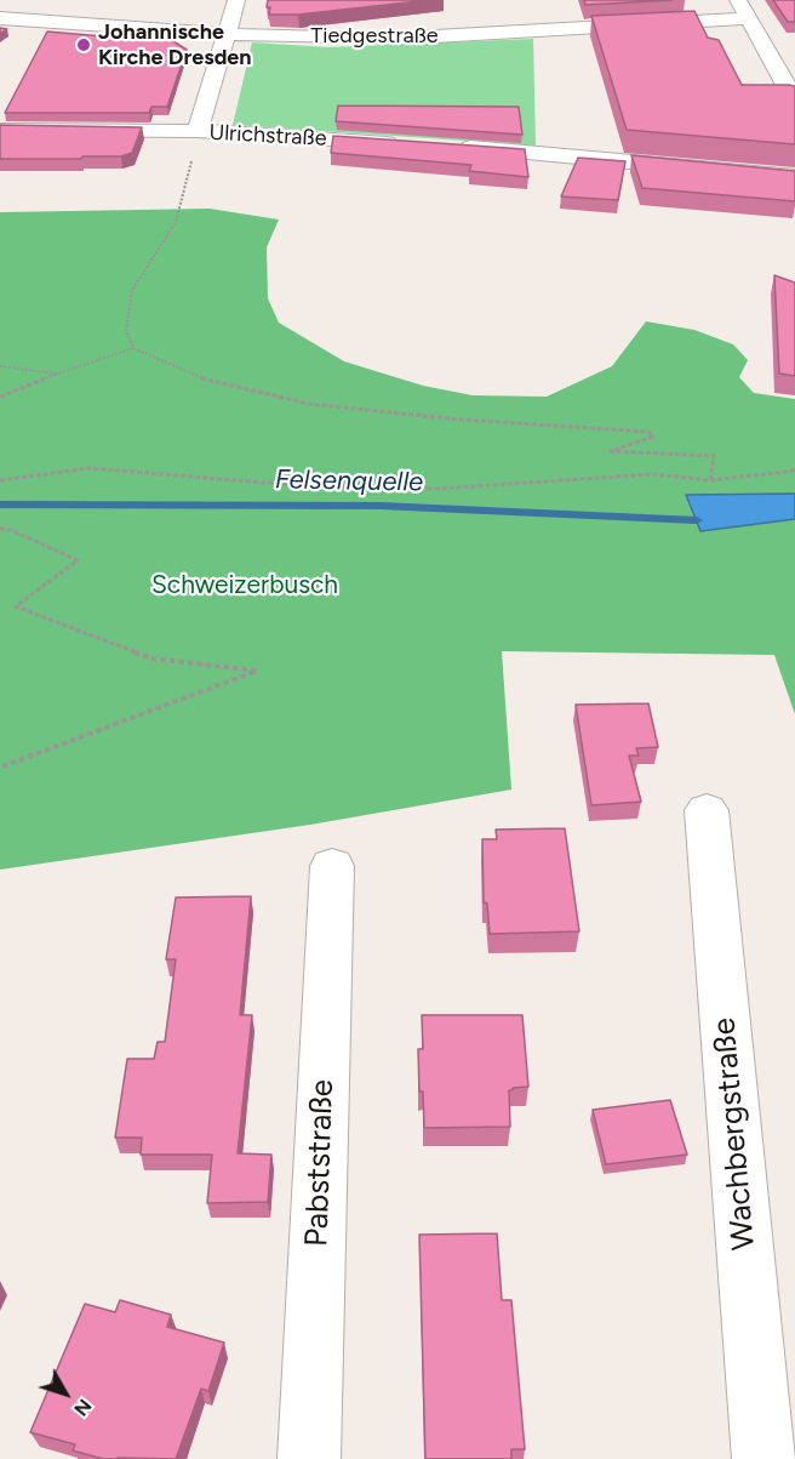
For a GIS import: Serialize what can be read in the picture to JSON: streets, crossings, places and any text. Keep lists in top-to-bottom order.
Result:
{
  "streets": {
    "street": [
      "Tiedgestraße",
      "Ulrichstraße",
      "Wachbergstraße",
      "Pabststraße"
    ]
  },
  "water": ["Felsenquelle"],
  "parks": ["Schweizerbusch"],
  "places": ["Johannische Kirche Dresden"],
  "north": "bottom right"
}
